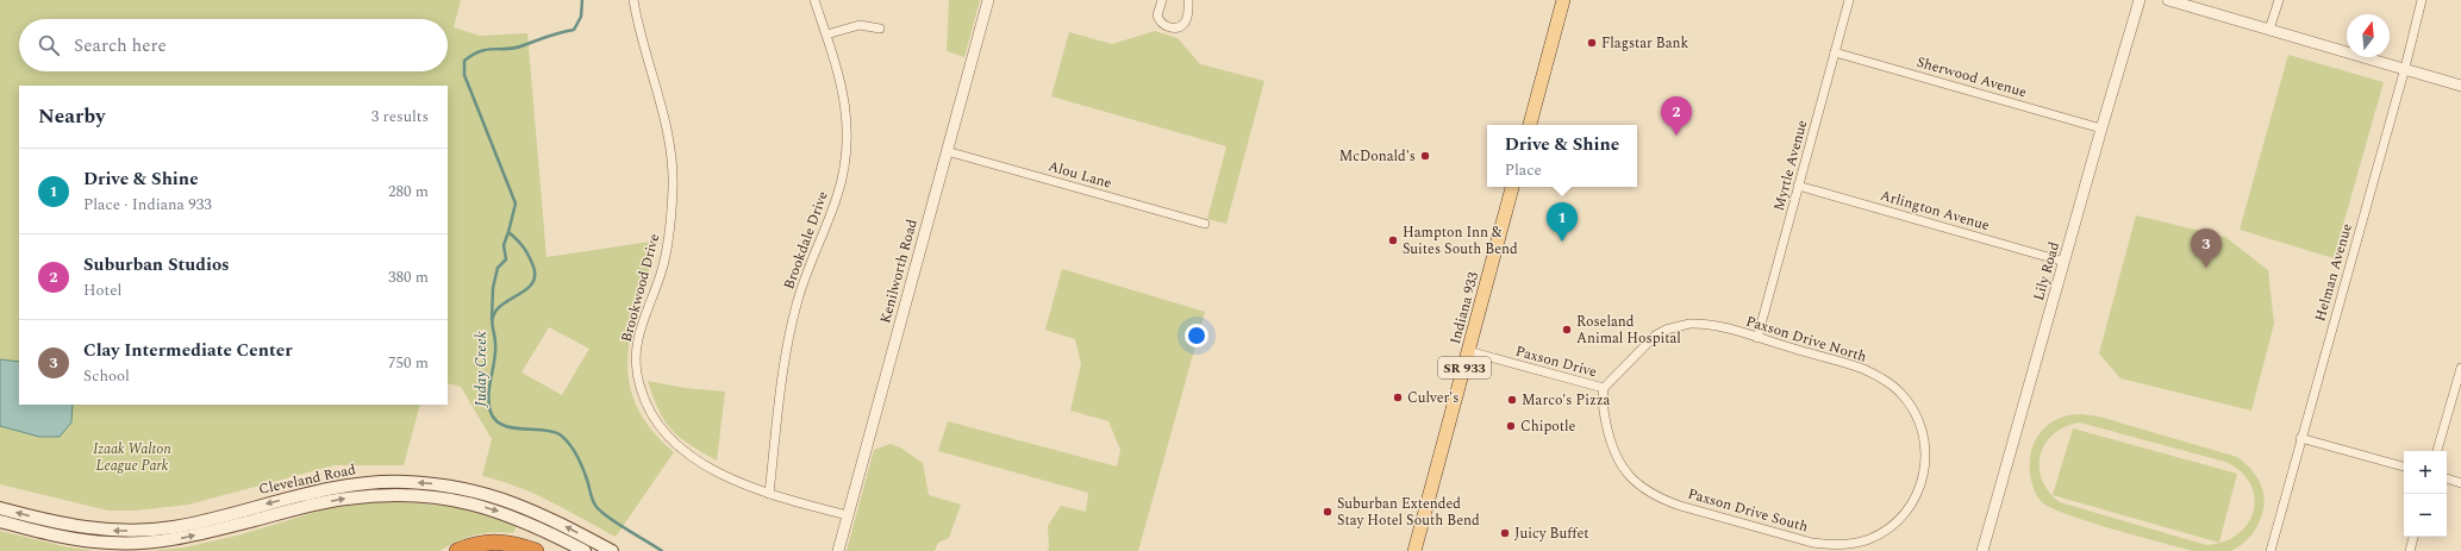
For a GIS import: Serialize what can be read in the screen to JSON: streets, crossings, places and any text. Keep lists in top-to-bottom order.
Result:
{
  "streets": {
    "main road": ["Indiana 933", "SR 933", "Cleveland Road"],
    "street": [
      "Sherwood Avenue",
      "Myrtle Avenue",
      "Alou Lane",
      "Arlington Avenue",
      "Brookdale Drive",
      "Kenilworth Road",
      "Lily Road",
      "Helman Avenue",
      "Brookwood Drive",
      "Paxson Drive North",
      "Paxson Drive",
      "Paxson Drive South"
    ]
  },
  "crossings": [
    ["Sherwood Avenue", "Myrtle Avenue"],
    ["Sherwood Avenue", "Lily Road"],
    ["Myrtle Avenue", "Arlington Avenue"],
    ["Myrtle Avenue", "Paxson Drive North"],
    ["Alou Lane", "Kenilworth Road"],
    ["Arlington Avenue", "Lily Road"],
    ["Brookdale Drive", "Brookwood Drive"],
    ["Kenilworth Road", "Brookwood Drive"],
    ["Indiana 933", "Paxson Drive"],
    ["Paxson Drive North", "Paxson Drive"],
    ["Paxson Drive North", "Paxson Drive South"],
    ["Paxson Drive", "Paxson Drive South"]
  ],
  "water": ["Juday Creek"],
  "parks": ["Izaak Walton League Park"],
  "places": [
    "Flagstar Bank",
    "McDonald's",
    "Hampton Inn & Suites South Bend",
    "Roseland Animal Hospital",
    "Culver's",
    "Marco's Pizza",
    "Chipotle",
    "Suburban Extended Stay Hotel South Bend",
    "Juicy Buffet"
  ],
  "north": "top",
  "page": {
    "search": "Search here",
    "heading": ["Nearby", "3 results"],
    "pins": ["2", "1", "3"],
    "popup": ["Drive & Shine", "Place"],
    "list": [
      {
        "mark": "1",
        "name": "Drive & Shine",
        "note": "Place · Indiana 933",
        "value": "280 m"
      },
      {
        "mark": "2",
        "name": "Suburban Studios",
        "note": "Hotel",
        "value": "380 m"
      },
      {
        "mark": "3",
        "name": "Clay Intermediate Center",
        "note": "School",
        "value": "750 m"
      }
    ],
    "map_buttons": ["+", "−"]
  }
}
